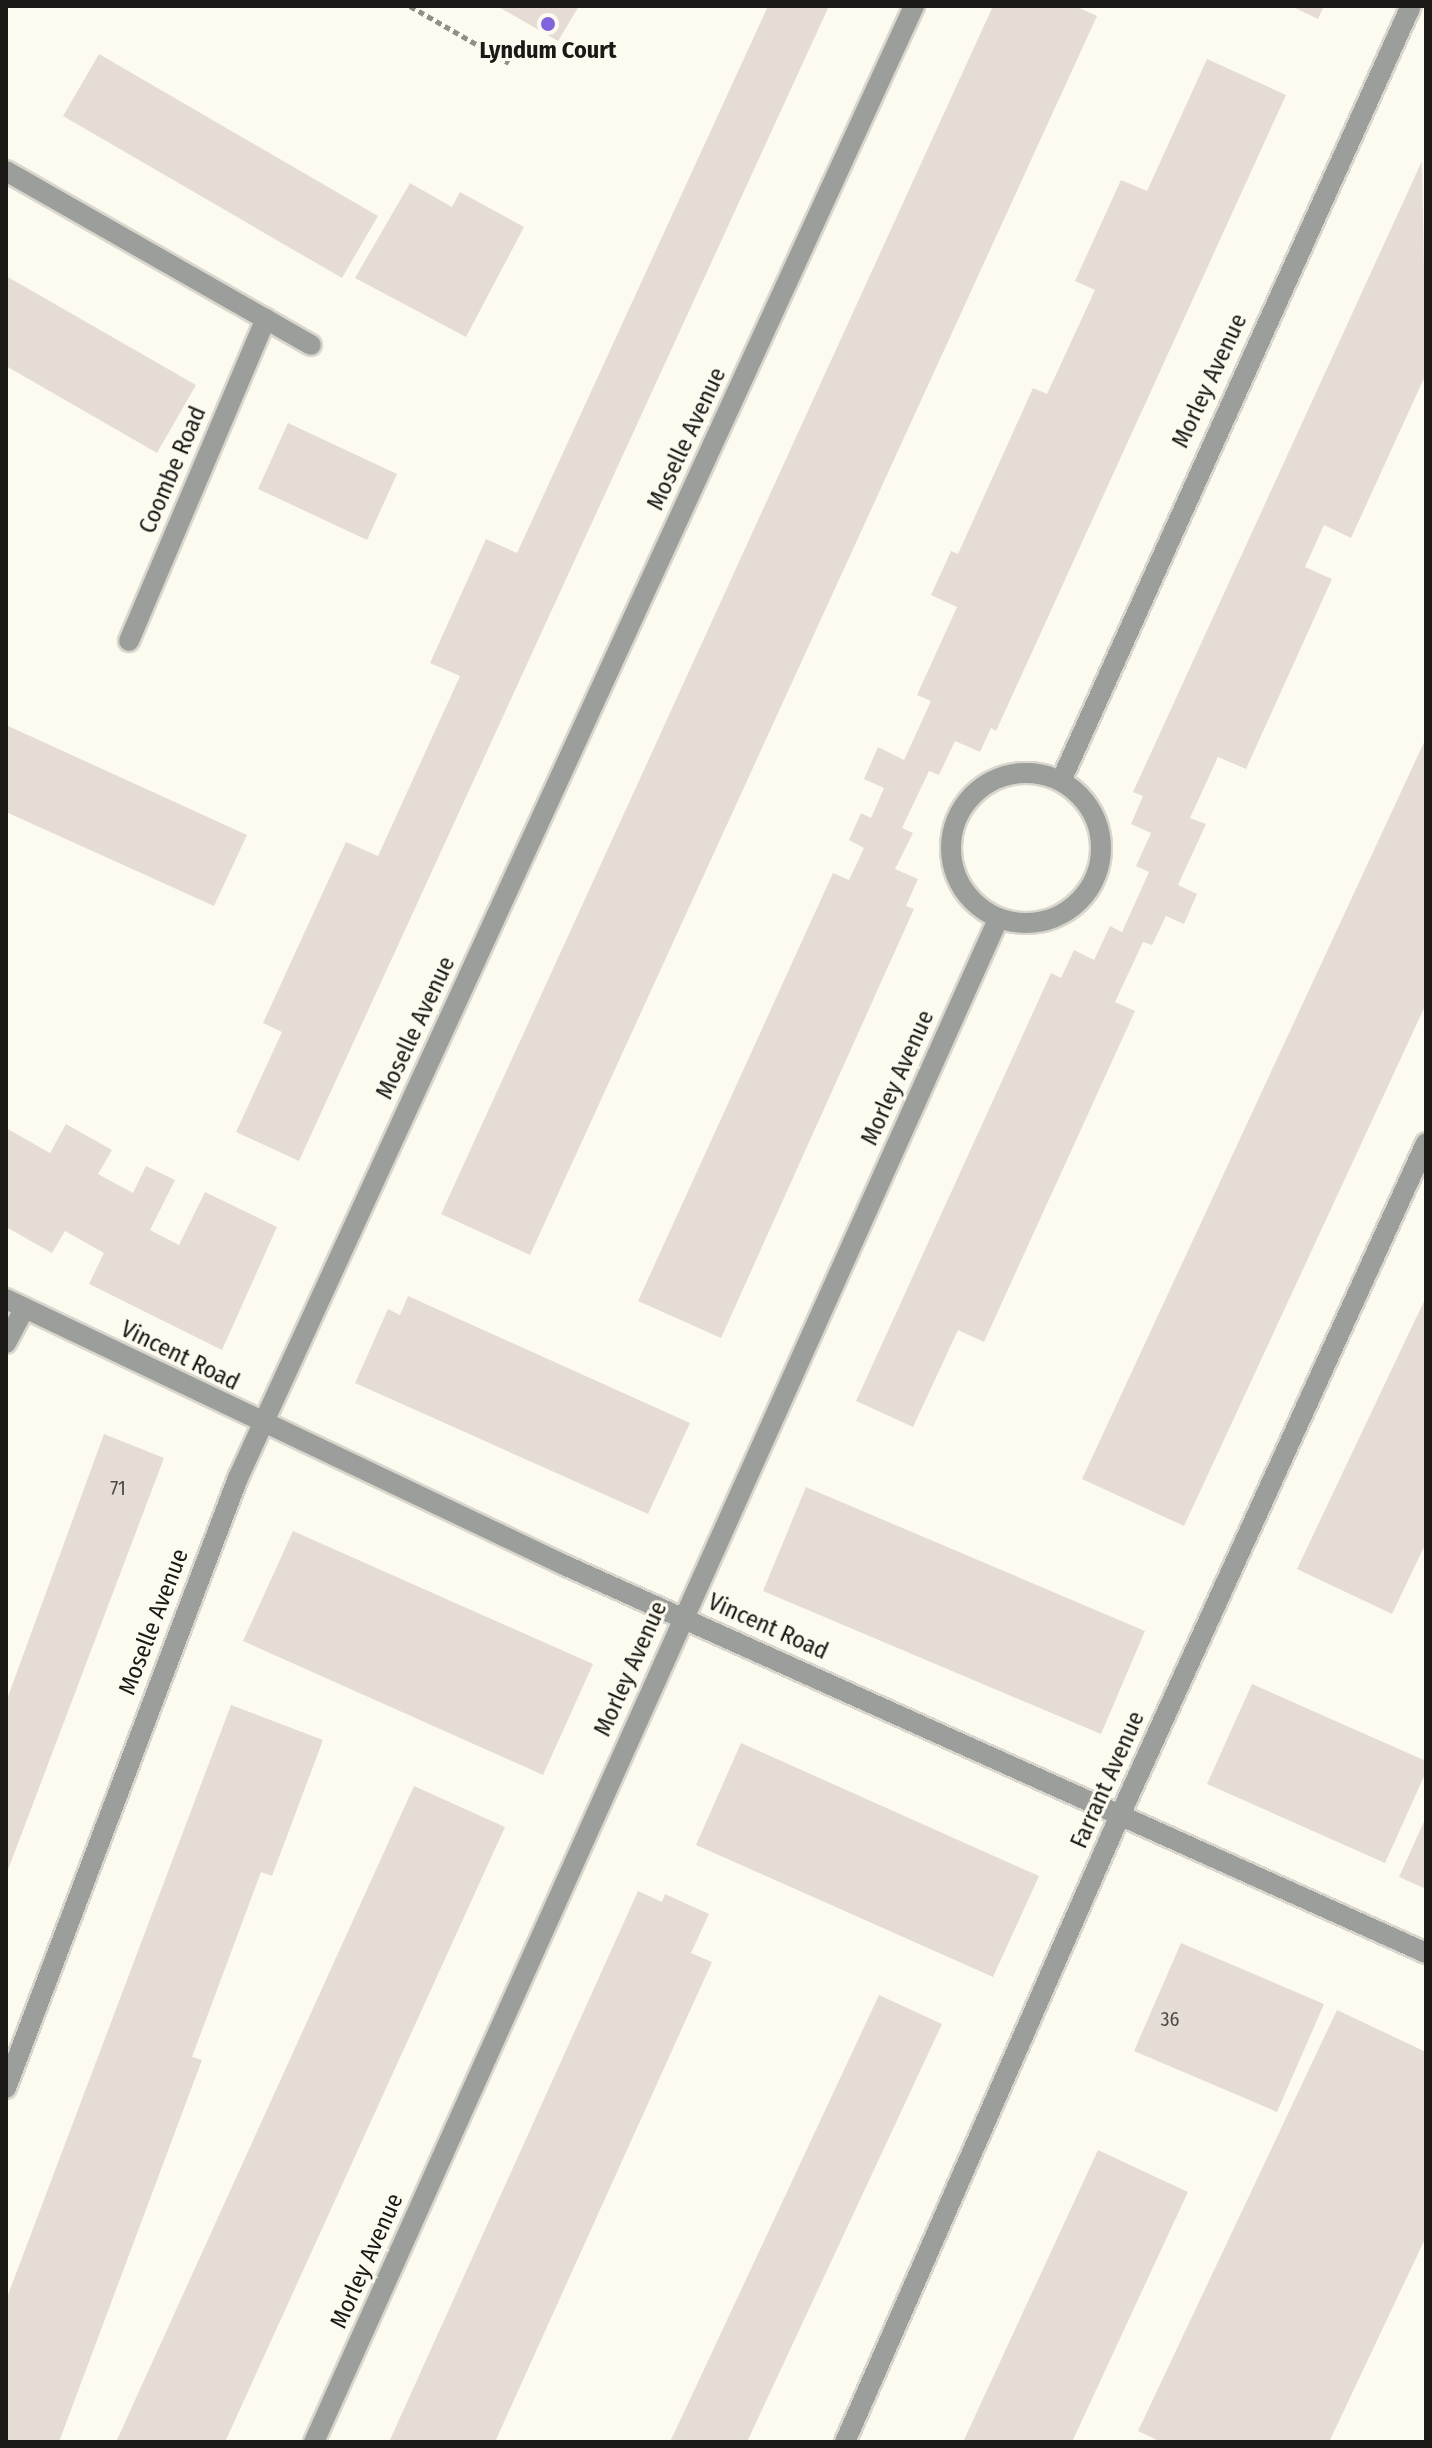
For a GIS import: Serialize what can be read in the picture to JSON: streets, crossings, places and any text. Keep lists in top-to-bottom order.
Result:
{
  "streets": {
    "street": [
      "Morley Avenue",
      "Moselle Avenue",
      "Coombe Road",
      "Vincent Road",
      "Farrant Avenue"
    ]
  },
  "crossings": [
    ["Morley Avenue", "Vincent Road"],
    ["Moselle Avenue", "Vincent Road"],
    ["Vincent Road", "Farrant Avenue"]
  ],
  "places": ["Lyndum Court"],
  "house_numbers": ["71", "36"]
}
